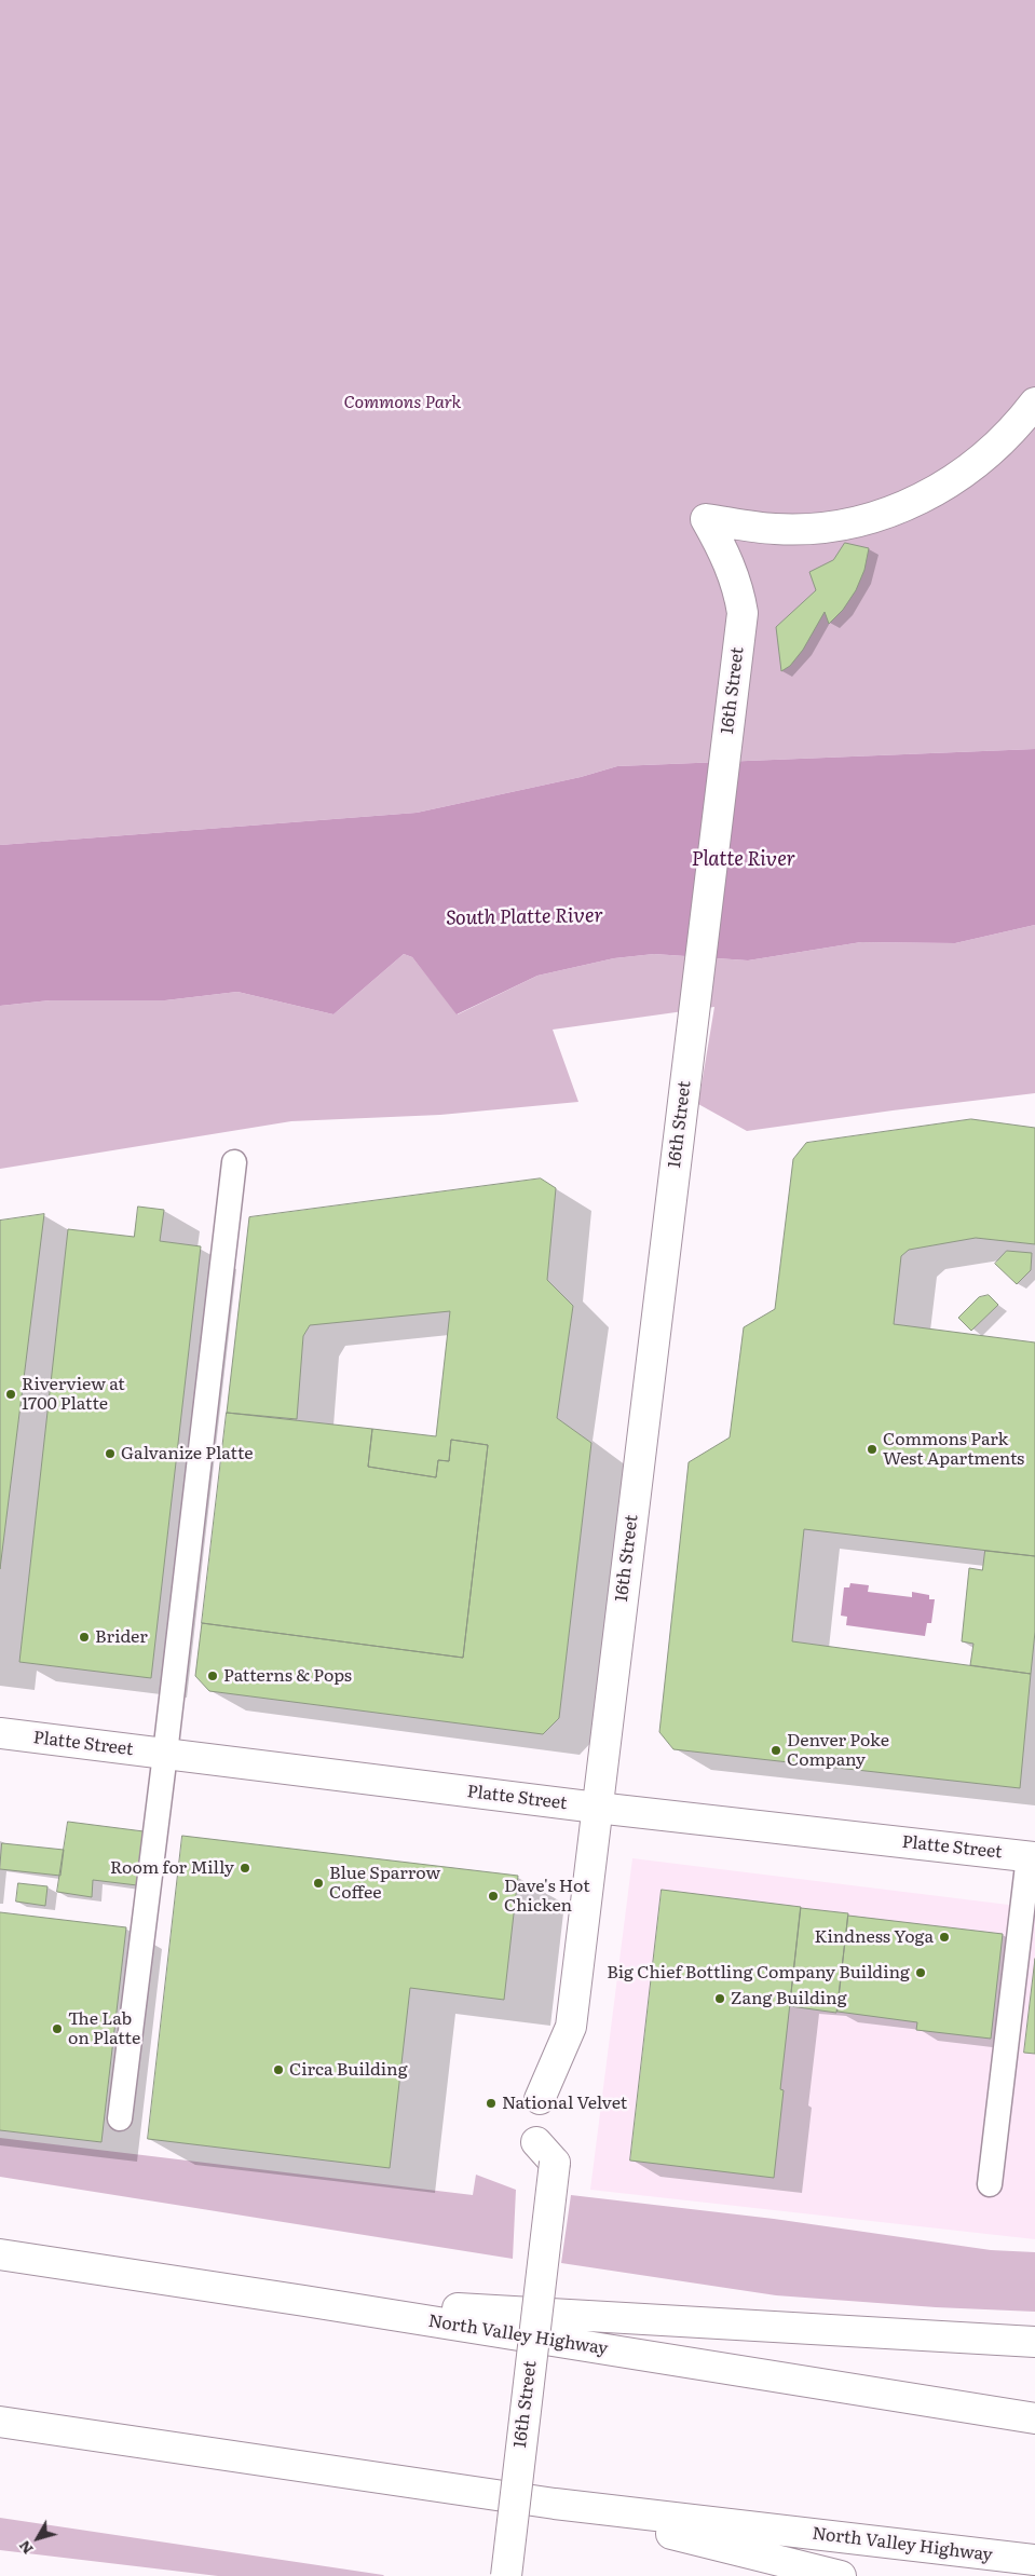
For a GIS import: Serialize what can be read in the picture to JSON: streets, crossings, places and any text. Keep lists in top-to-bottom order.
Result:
{
  "streets": {
    "main road": ["16th Street", "Platte Street", "North Valley Highway"]
  },
  "crossings": [
    ["16th Street", "Platte Street"]
  ],
  "water": ["Platte River", "South Platte River"],
  "parks": ["Commons Park"],
  "places": [
    "Riverview at 1700 Platte",
    "Commons Park West Apartments",
    "Galvanize Platte",
    "Brider",
    "Patterns & Pops",
    "Denver Poke Company",
    "Room for Milly",
    "Blue Sparrow Coffee",
    "Dave's Hot Chicken",
    "Kindness Yoga",
    "Big Chief Bottling Company Building",
    "Zang Building",
    "The Lab on Platte",
    "Circa Building",
    "National Velvet"
  ],
  "north": "bottom left"
}
